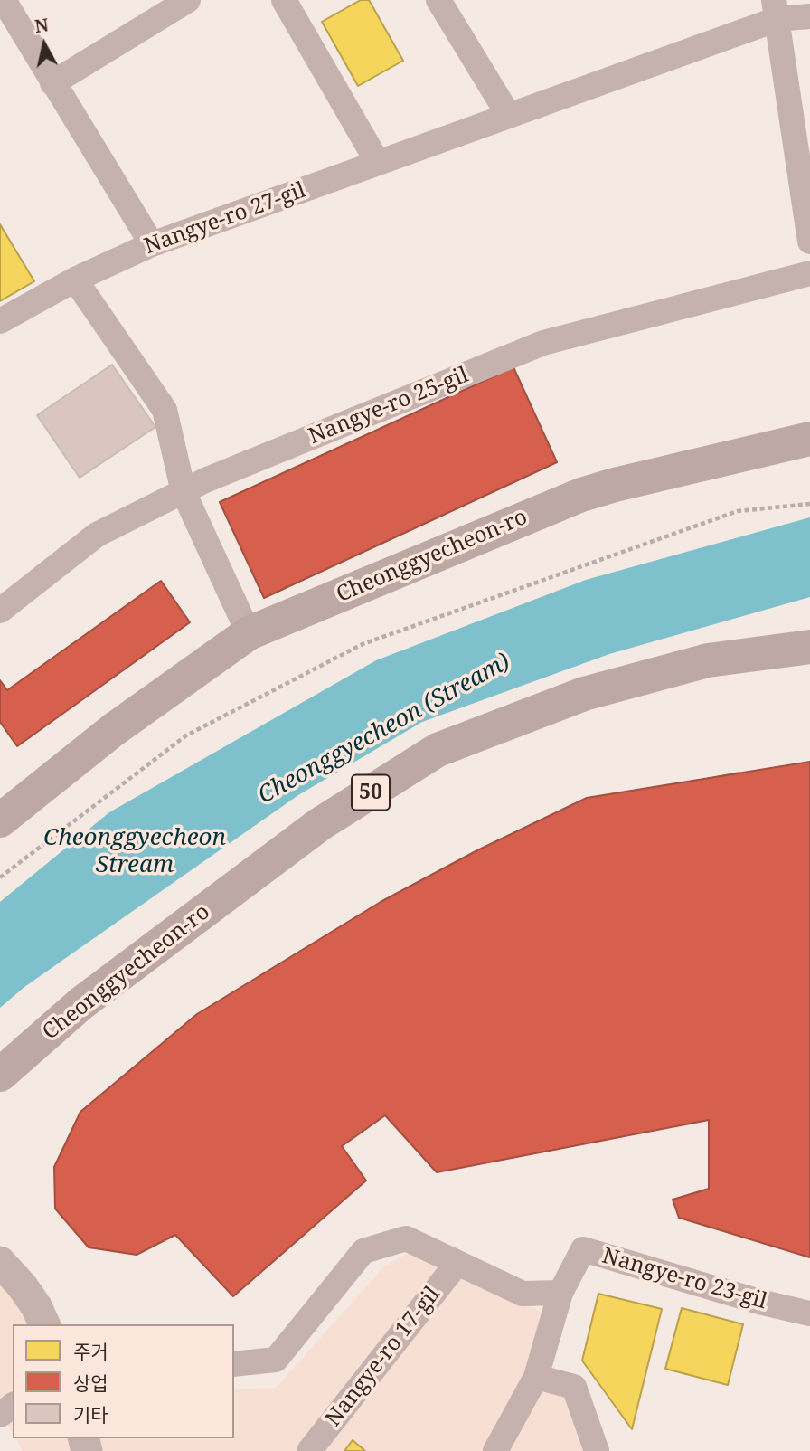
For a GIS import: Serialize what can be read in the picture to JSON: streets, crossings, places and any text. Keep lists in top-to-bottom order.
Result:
{
  "streets": {
    "main road": ["Cheonggyecheon-ro", "50"],
    "street": [
      "Nangye-ro 27-gil",
      "Nangye-ro 25-gil",
      "Nangye-ro 23-gil",
      "Nangye-ro 17-gil"
    ]
  },
  "water": ["Cheonggyecheon (Stream)", "Cheonggyecheon Stream"],
  "legend": ["주거", "상업", "기타"],
  "north": "top"
}
